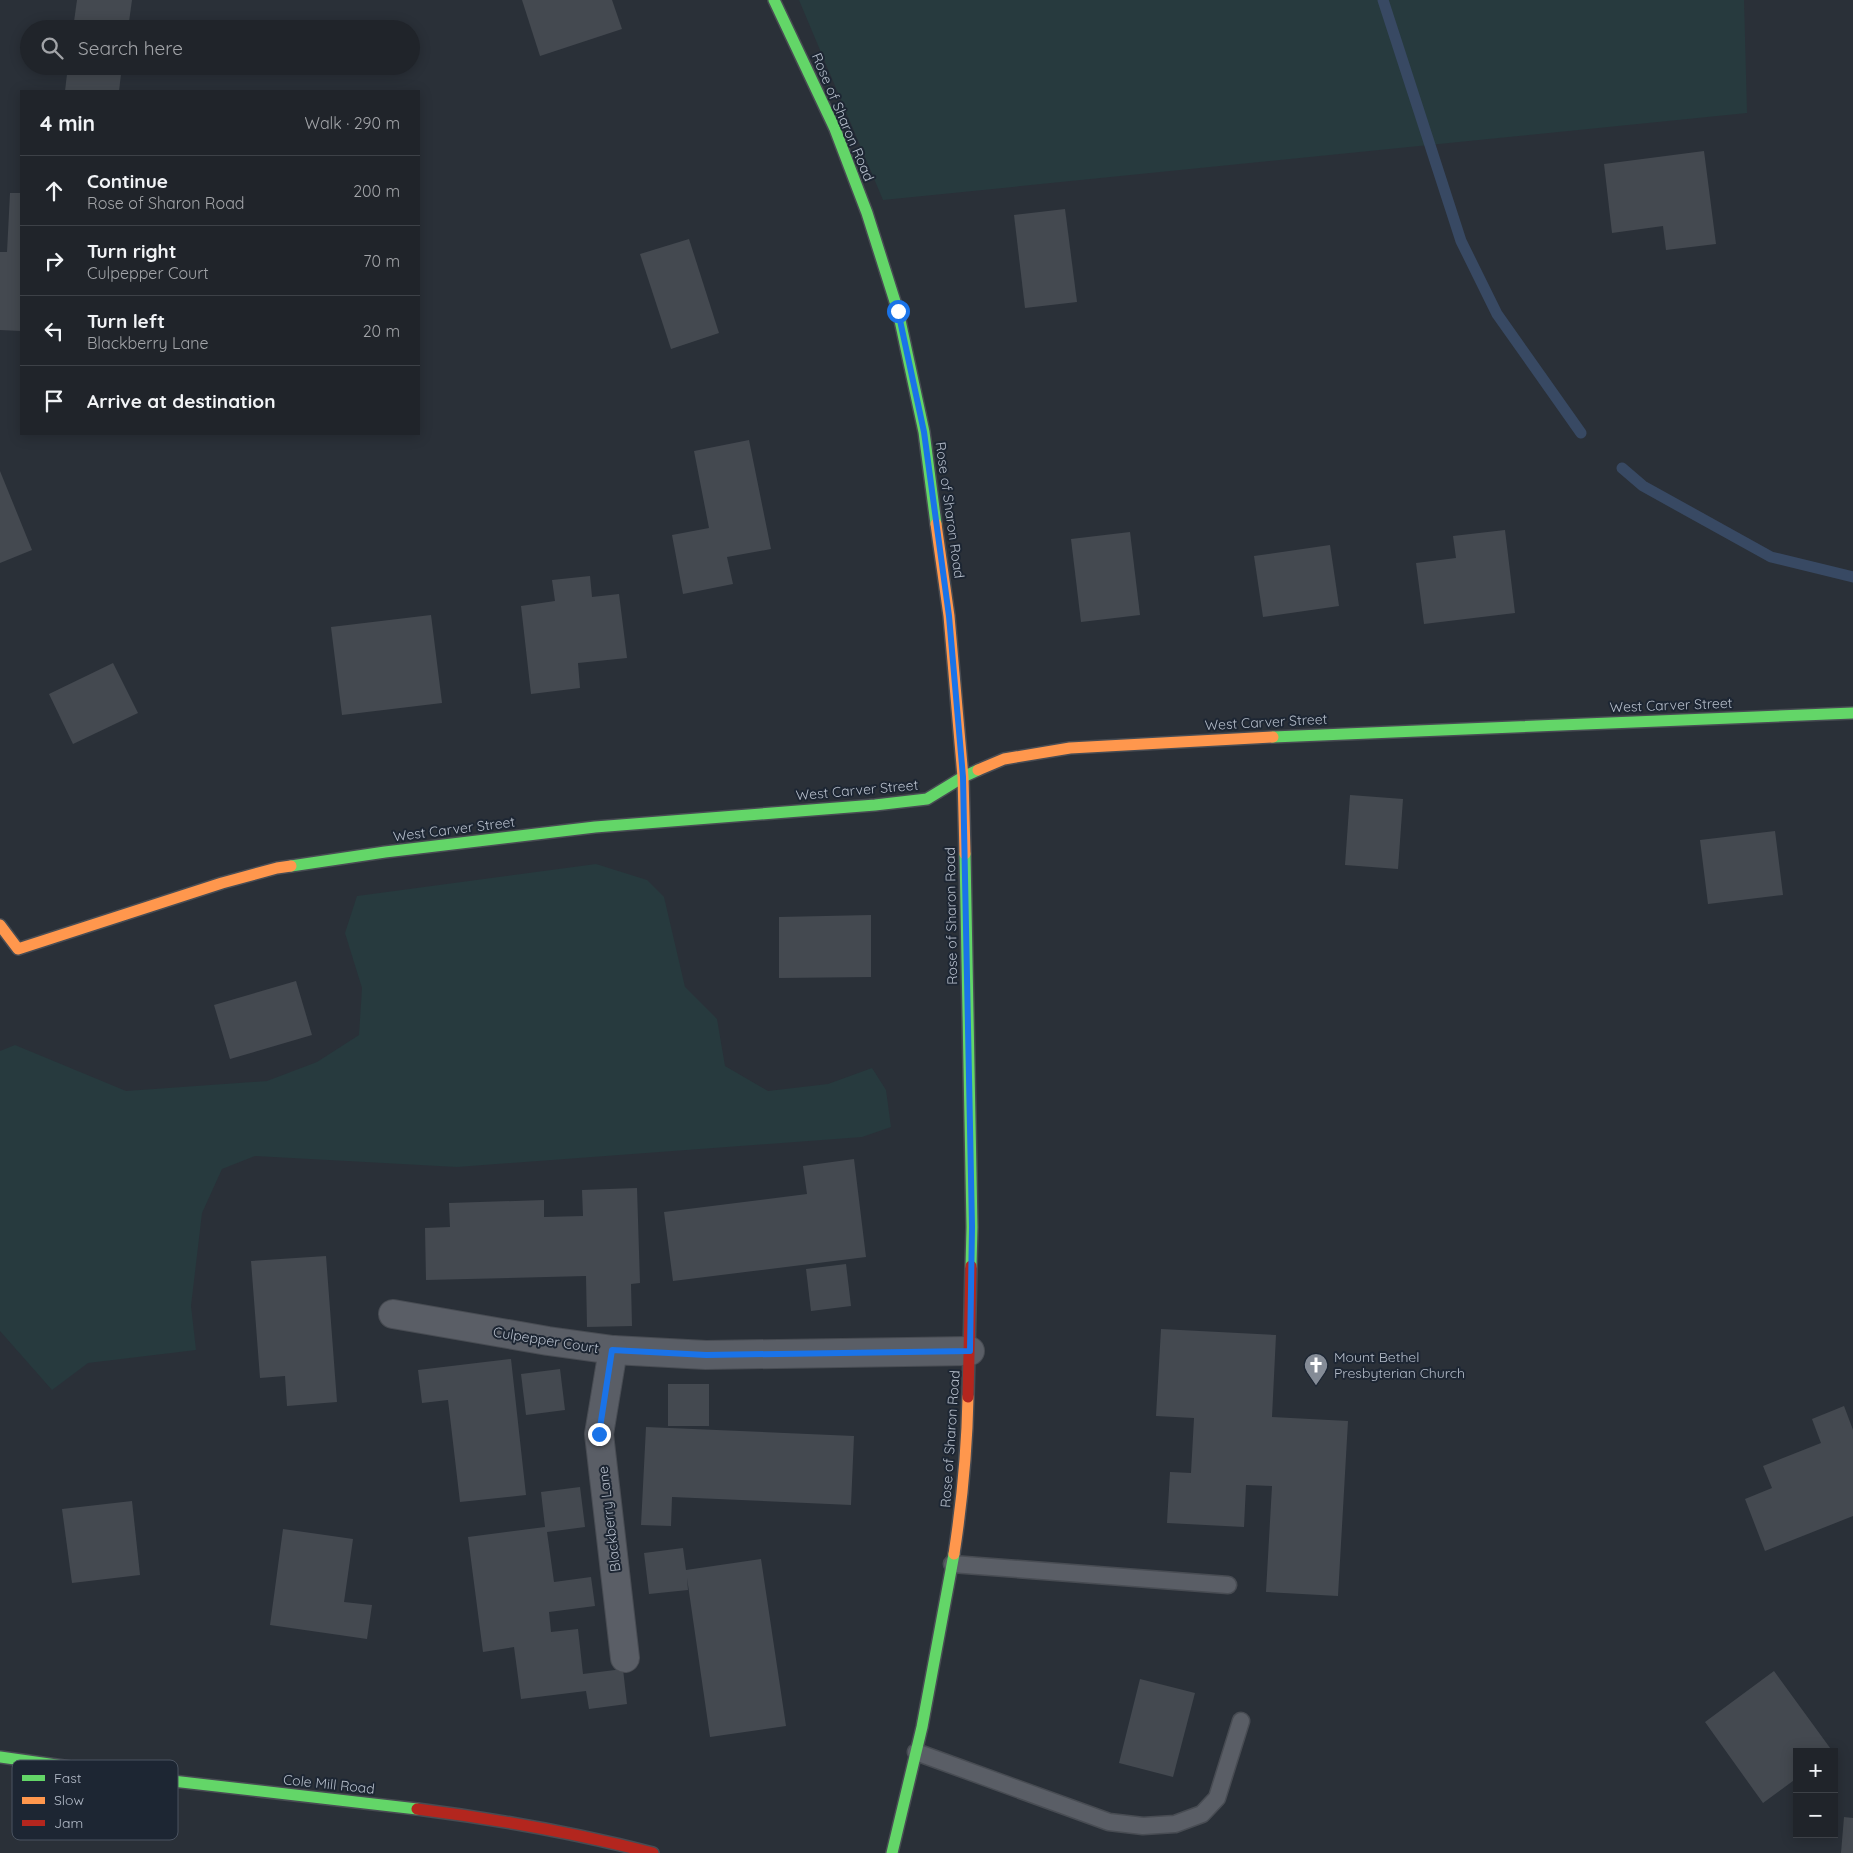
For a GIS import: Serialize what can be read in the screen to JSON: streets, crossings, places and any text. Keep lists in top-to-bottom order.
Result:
{
  "streets": {
    "street": [
      "Rose of Sharon Road",
      "West Carver Street",
      "Culpepper Court",
      "Blackberry Lane",
      "Cole Mill Road"
    ]
  },
  "crossings": [
    ["Rose of Sharon Road", "West Carver Street"],
    ["Rose of Sharon Road", "Culpepper Court"],
    ["Culpepper Court", "Blackberry Lane"]
  ],
  "places": {
    "church": ["Mount Bethel Presbyterian Church"]
  },
  "legend": ["Fast", "Slow", "Jam"],
  "page": {
    "search": "Search here",
    "heading": ["4 min", "Walk · 290 m"],
    "list": [
      ["Continue", "Rose of Sharon Road", "200 m"],
      ["Turn right", "Culpepper Court", "70 m"],
      ["Turn left", "Blackberry Lane", "20 m"],
      "Arrive at destination"
    ],
    "map_buttons": ["+", "−"]
  }
}
